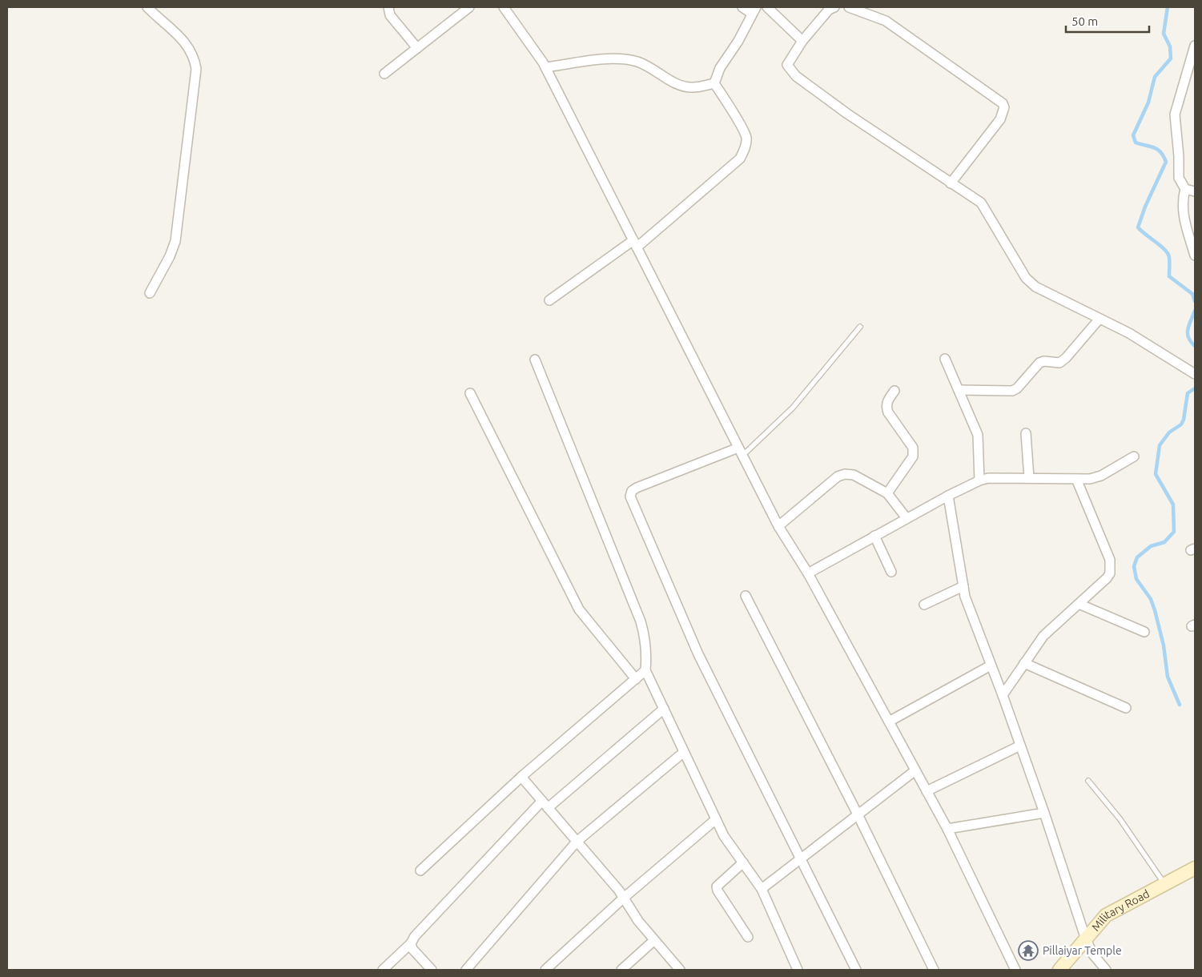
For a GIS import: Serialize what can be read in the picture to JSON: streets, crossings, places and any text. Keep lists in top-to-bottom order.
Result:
{
  "streets": {
    "main road": ["Military Road"]
  },
  "places": {
    "temple": ["Pillaiyar Temple"]
  },
  "scale_bar": "50 m"
}
